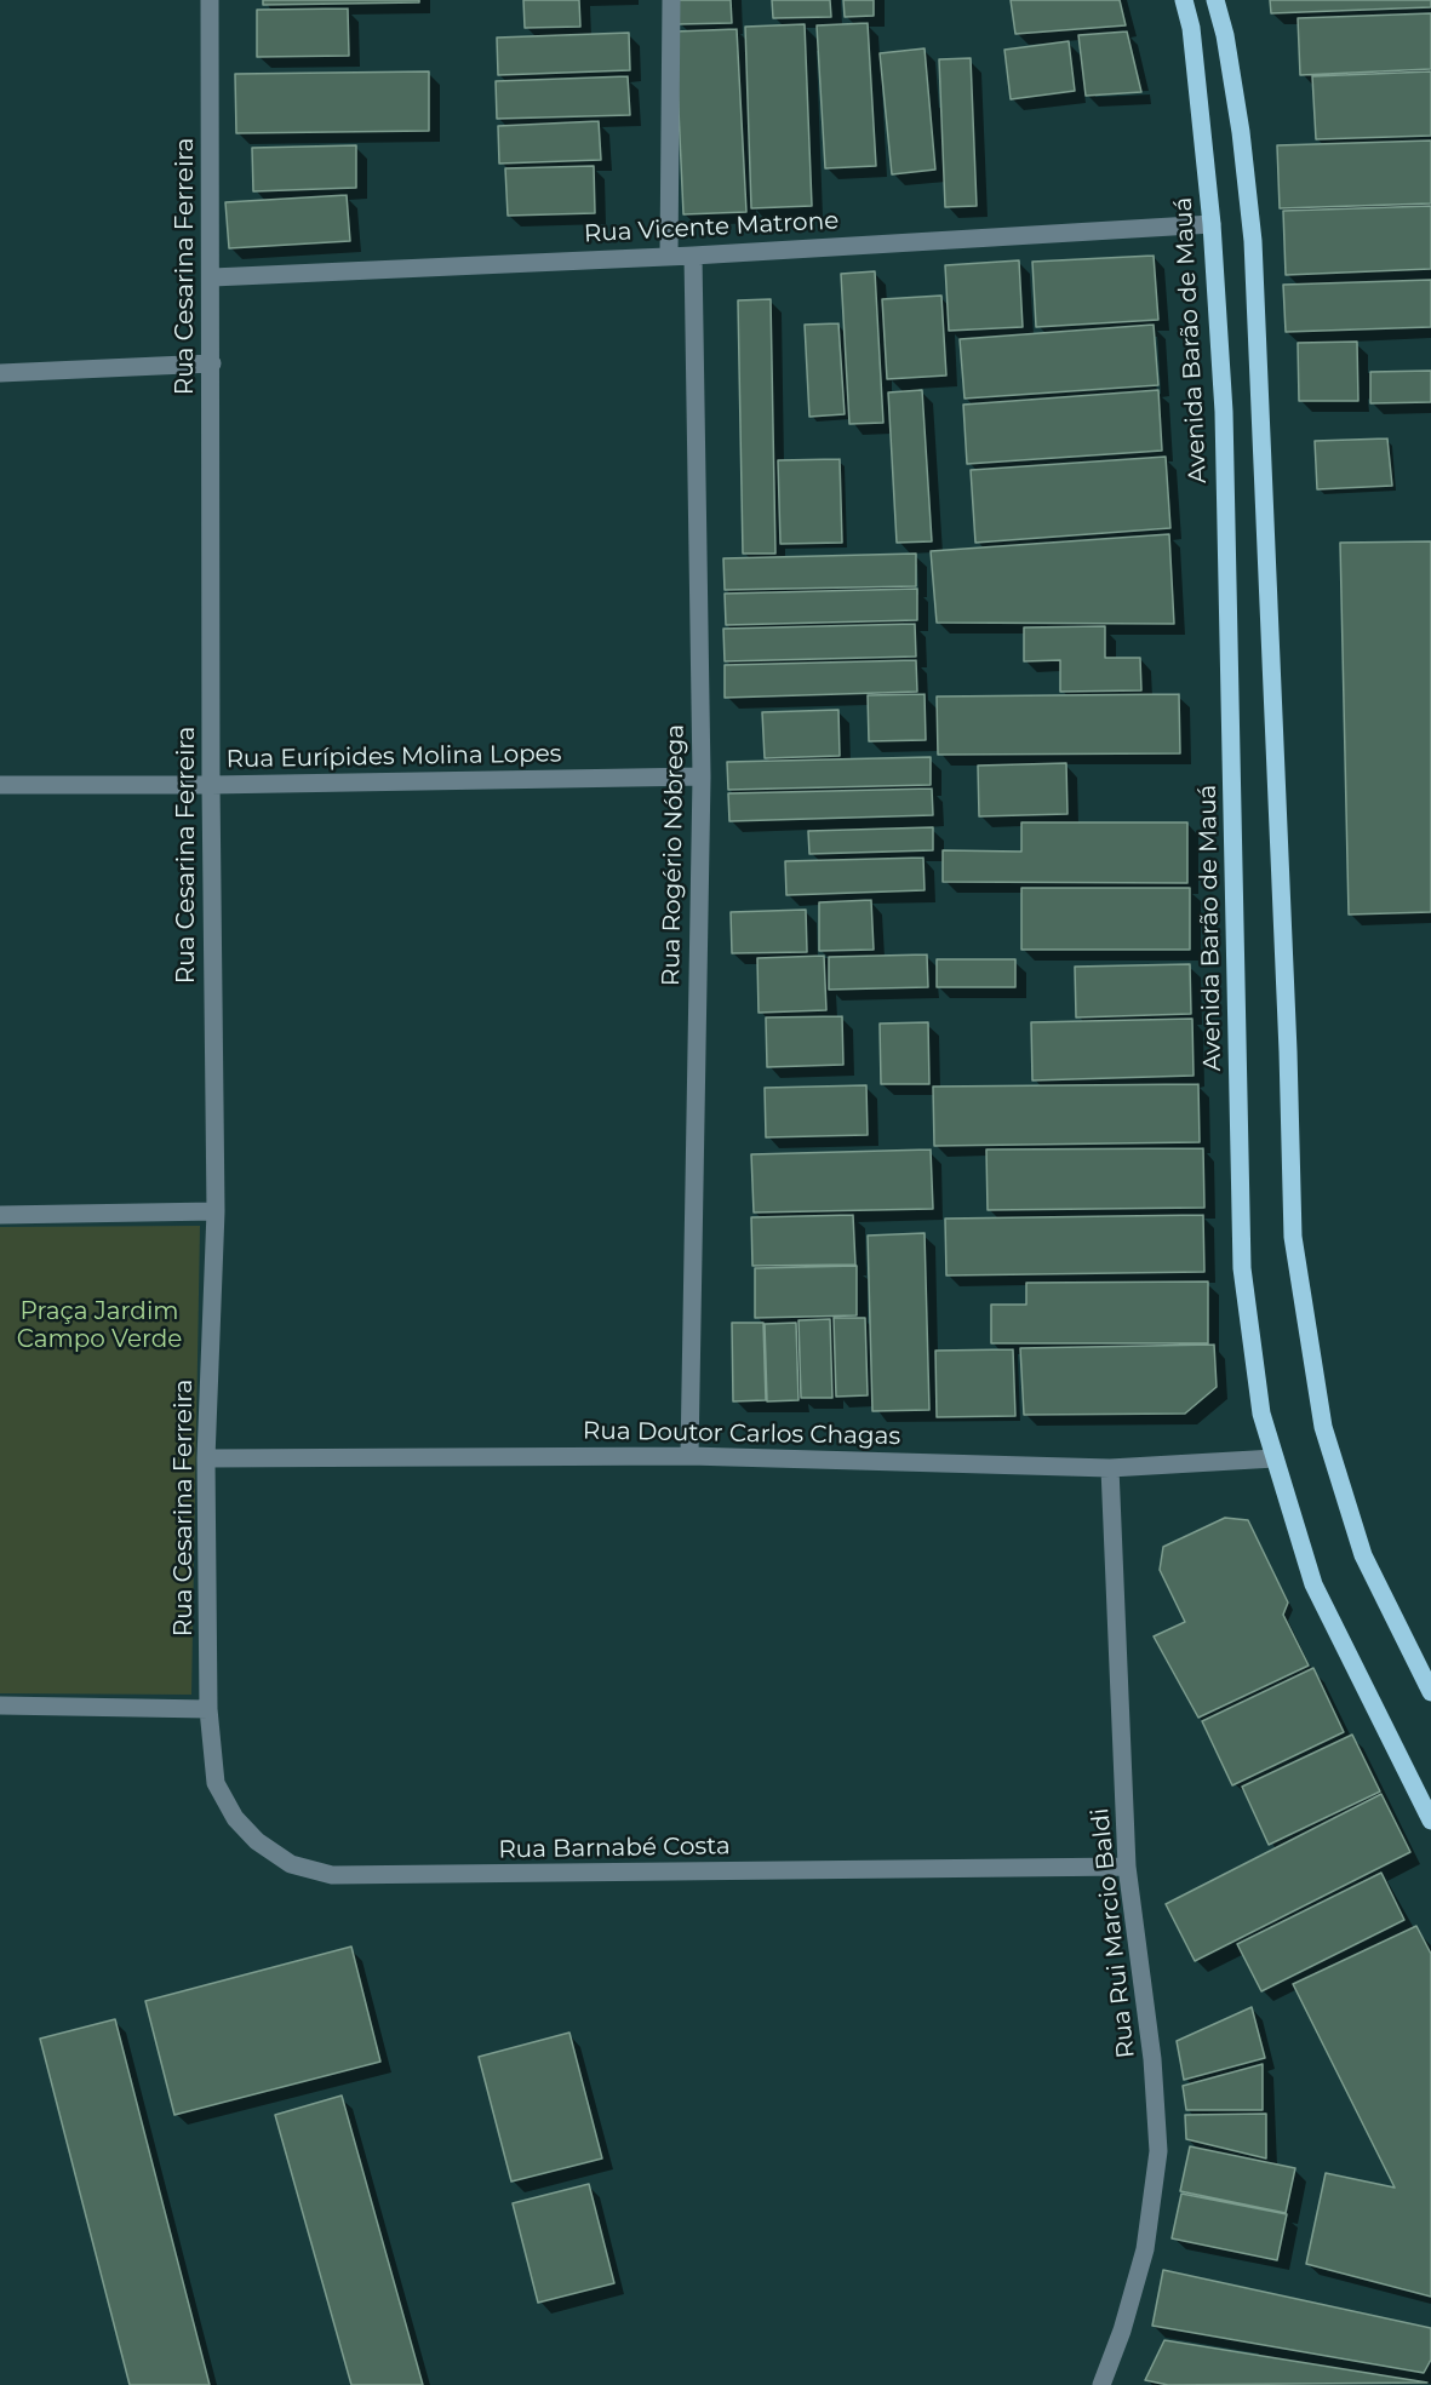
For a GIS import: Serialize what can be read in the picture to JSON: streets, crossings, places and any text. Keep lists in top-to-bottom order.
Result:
{
  "streets": {
    "main road": ["Avenida Barão de Mauá"],
    "street": [
      "Rua Vicente Matrone",
      "Rua Cesarina Ferreira",
      "Rua Eurípides Molina Lopes",
      "Rua Rogério Nóbrega",
      "Rua Doutor Carlos Chagas",
      "Rua Barnabé Costa",
      "Rua Rui Marcio Baldi"
    ]
  },
  "crossings": [
    ["Rua Vicente Matrone", "Rua Cesarina Ferreira"],
    ["Rua Vicente Matrone", "Avenida Barão de Mauá"],
    ["Rua Vicente Matrone", "Rua Rogério Nóbrega"],
    ["Rua Cesarina Ferreira", "Rua Eurípides Molina Lopes"],
    ["Rua Cesarina Ferreira", "Rua Doutor Carlos Chagas"],
    ["Rua Cesarina Ferreira", "Rua Barnabé Costa"],
    ["Avenida Barão de Mauá", "Rua Doutor Carlos Chagas"],
    ["Rua Eurípides Molina Lopes", "Rua Rogério Nóbrega"],
    ["Rua Rogério Nóbrega", "Rua Doutor Carlos Chagas"],
    ["Rua Doutor Carlos Chagas", "Rua Rui Marcio Baldi"],
    ["Rua Barnabé Costa", "Rua Rui Marcio Baldi"]
  ],
  "parks": ["Praça Jardim Campo Verde"]
}
